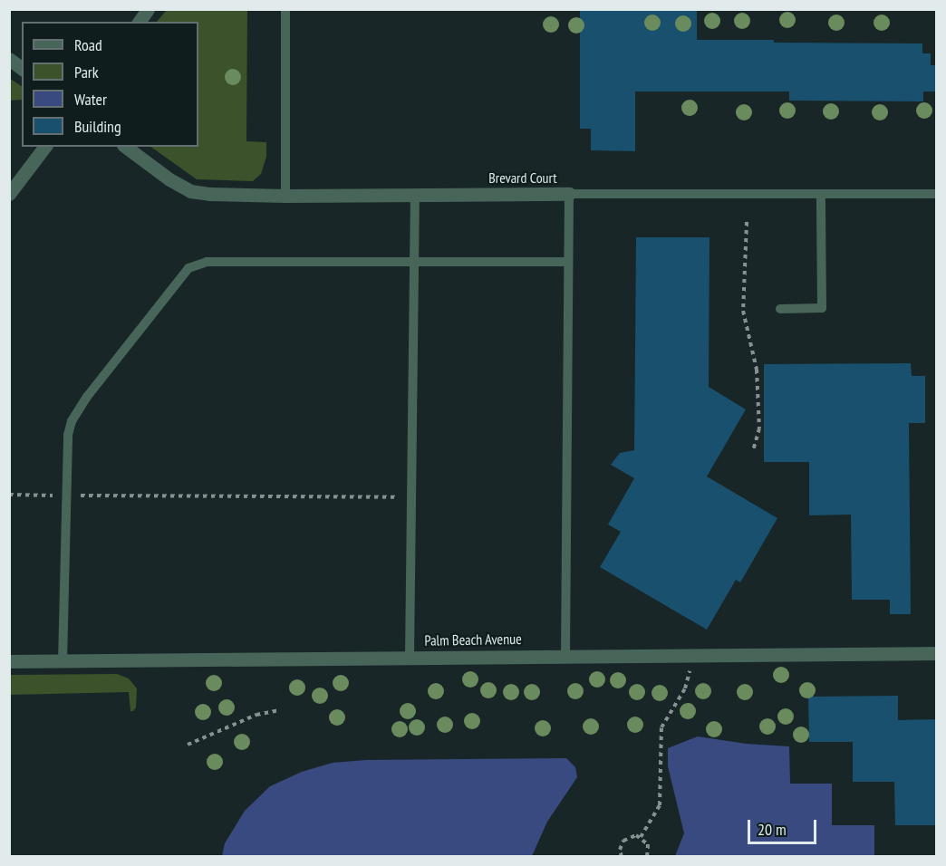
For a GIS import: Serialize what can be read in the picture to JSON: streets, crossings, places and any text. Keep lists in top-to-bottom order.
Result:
{
  "streets": {
    "street": ["Brevard Court", "Palm Beach Avenue"]
  },
  "legend": [
    "Road",
    "Park",
    "Water",
    "Building"
  ],
  "scale_bar": "20 m"
}
